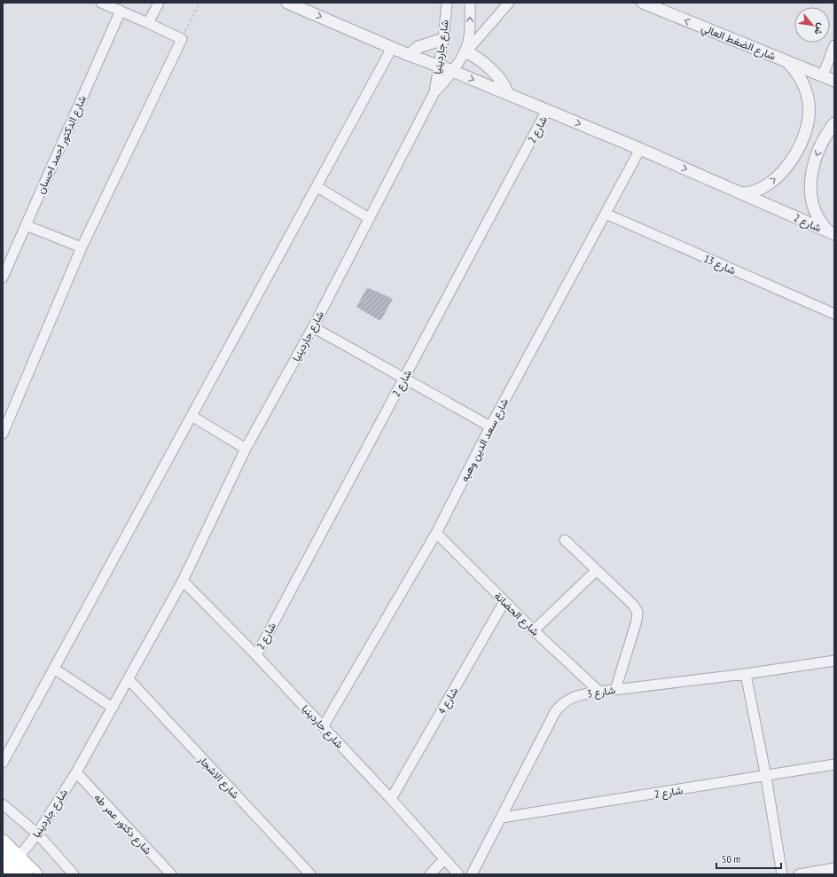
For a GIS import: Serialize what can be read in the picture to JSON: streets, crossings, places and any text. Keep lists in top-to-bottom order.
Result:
{
  "streets": {
    "street": [
      "شارع الضغط العالي",
      "شارع جاردينيا",
      "شارع 2",
      "شارع الدكتور احمد احسان",
      "شارع 13",
      "شارع سعد الدين وهبه",
      "شارع الحضانة",
      "شارع 3",
      "شارع 4",
      "شارع الاشجار",
      "شارع دكتور عمر طه"
    ]
  },
  "crossings": [
    ["شارع جاردينيا", "شارع 2"],
    ["شارع جاردينيا", "شارع سعد الدين وهبه"],
    ["شارع جاردينيا", "شارع 4"],
    ["شارع جاردينيا", "شارع الاشجار"],
    ["شارع جاردينيا", "شارع دكتور عمر طه"],
    ["شارع 2", "شارع سعد الدين وهبه"],
    ["شارع 2", "شارع 3"],
    ["شارع 13", "شارع سعد الدين وهبه"],
    ["شارع سعد الدين وهبه", "شارع الحضانة"],
    ["شارع الحضانة", "شارع 3"],
    ["شارع الحضانة", "شارع 4"]
  ],
  "one_way": ["شارع الضغط العالي"],
  "scale_bar": "50 m",
  "north": "bottom right"
}
